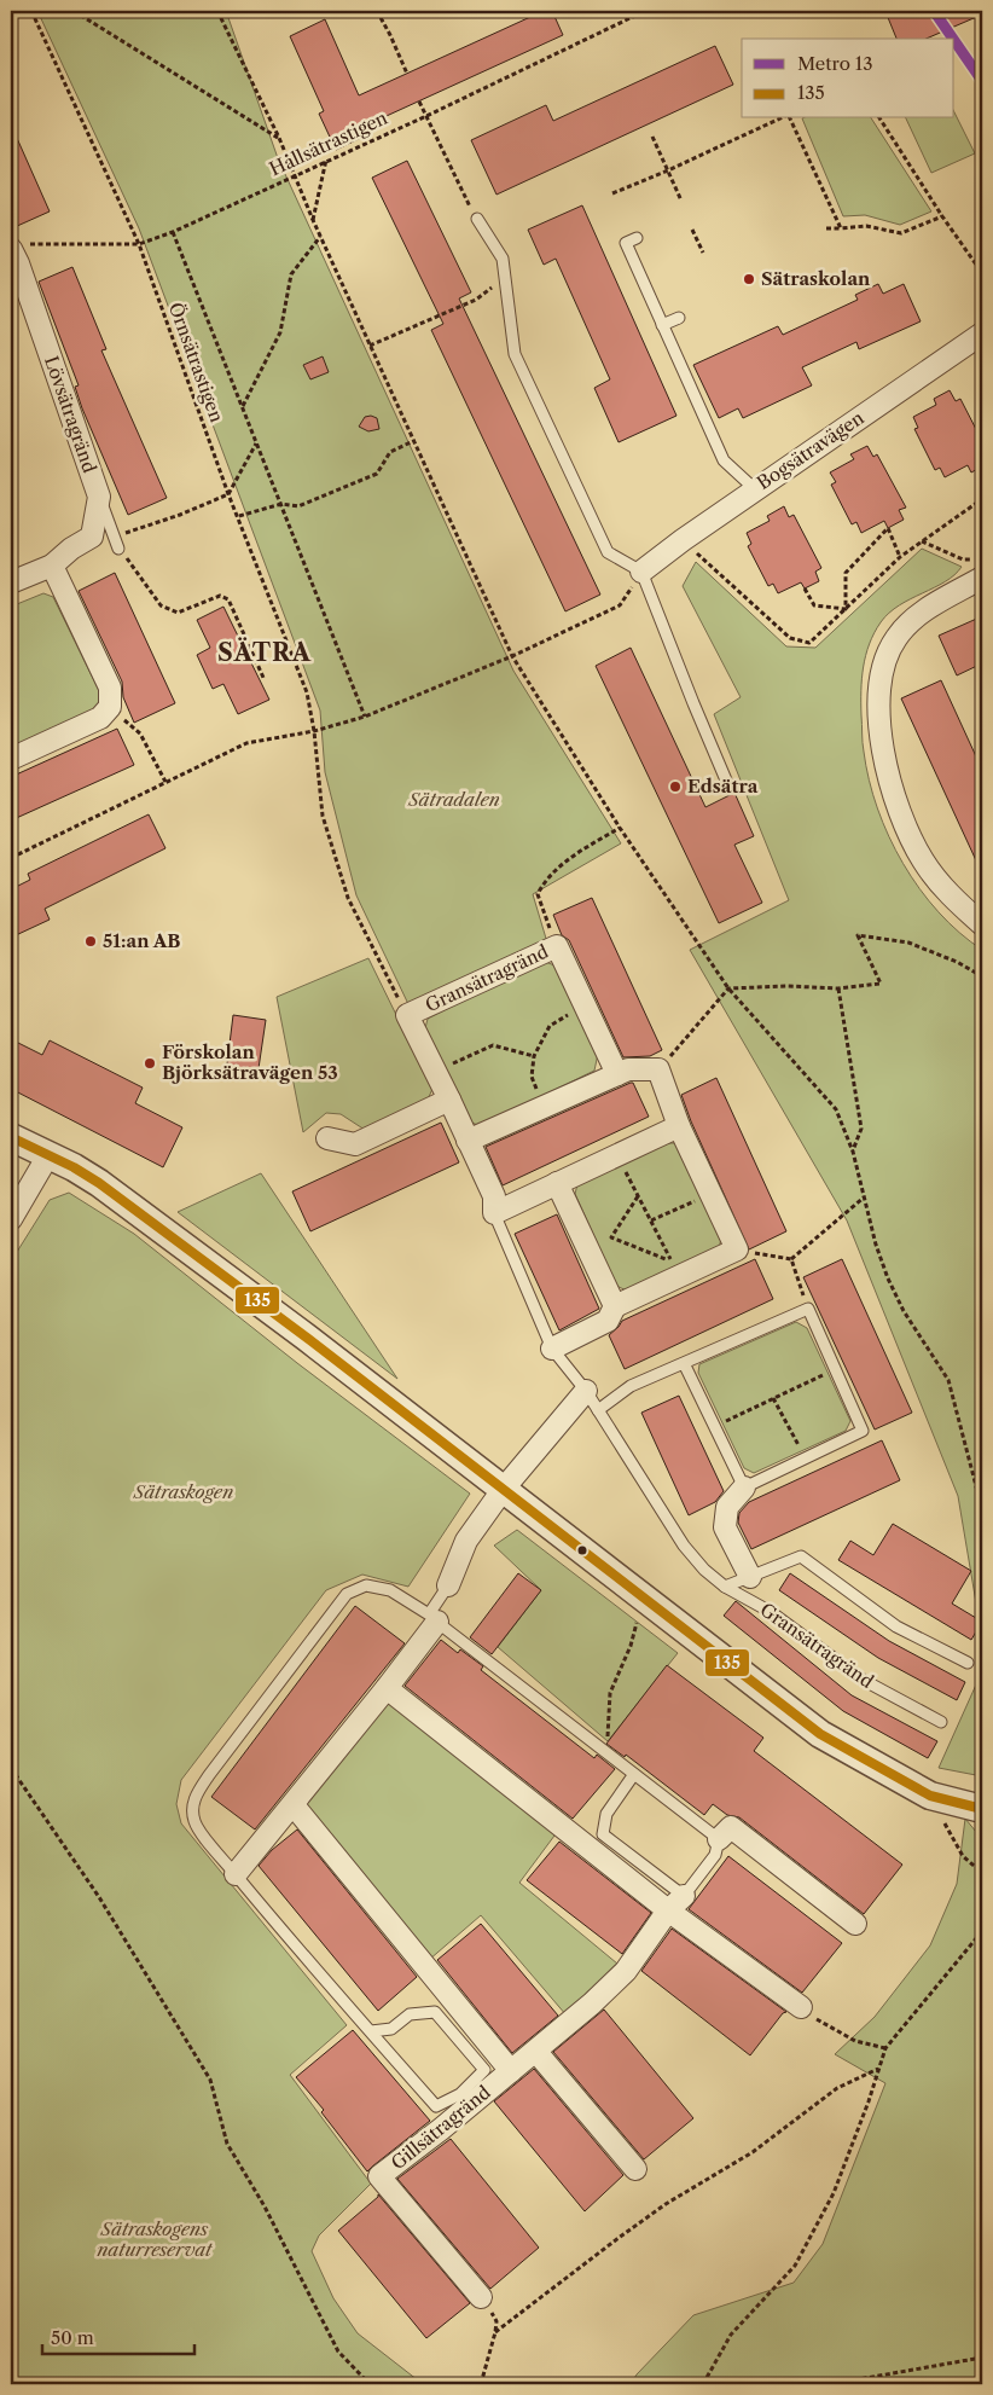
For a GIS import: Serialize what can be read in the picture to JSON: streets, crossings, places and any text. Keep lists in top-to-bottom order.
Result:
{
  "streets": {
    "street": [
      "Lövsätragränd",
      "Bogsätravägen",
      "Gransätragränd",
      "Gillsätragränd"
    ],
    "path": ["Hållsätrastigen", "Örnsätrastigen"]
  },
  "crossings": [
    ["Hållsätrastigen", "Örnsätrastigen"],
    ["Hållsätrastigen", "Lövsätragränd"],
    ["Örnsätrastigen", "Gransätragränd"]
  ],
  "districts": ["SÄTRA"],
  "parks": ["Sätradalen", "Sätraskogen", "Sätraskogens naturreservat"],
  "places": [
    "Sätraskolan",
    "Edsätra",
    "51:an AB",
    "Förskolan Björksätravägen 53"
  ],
  "lines": ["metro line 13", "transit line 135"],
  "legend": ["Metro 13", "135"],
  "scale_bar": "50 m"
}
